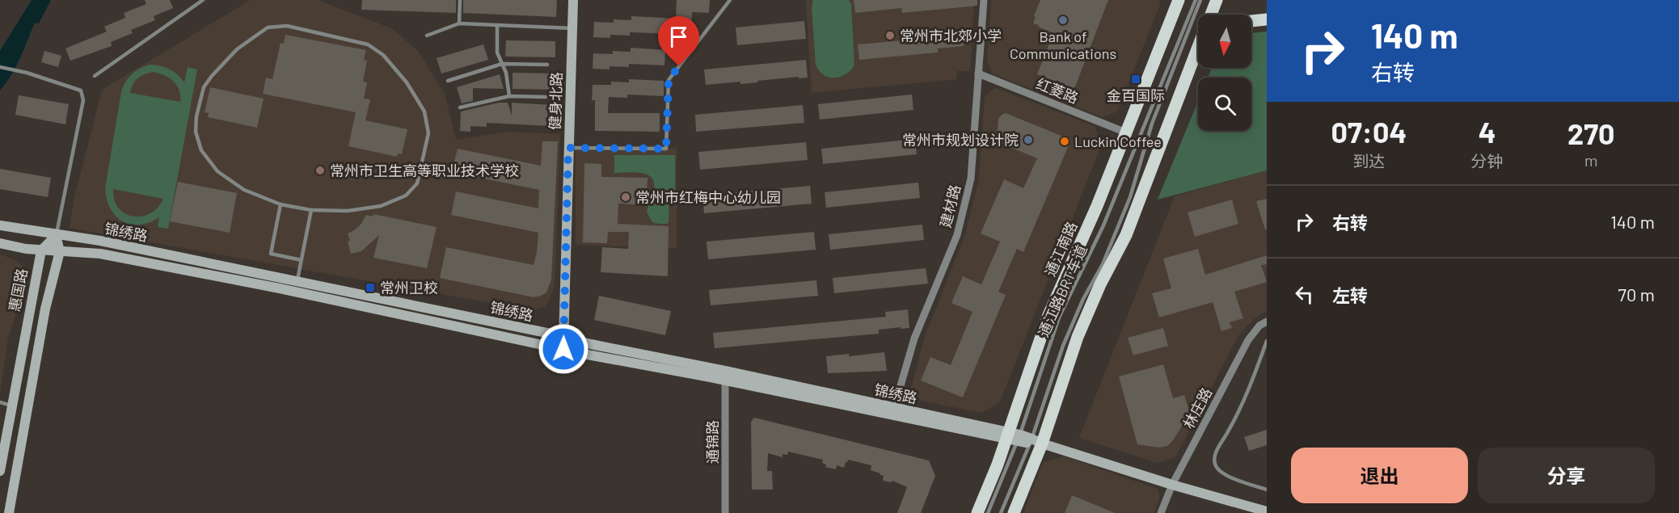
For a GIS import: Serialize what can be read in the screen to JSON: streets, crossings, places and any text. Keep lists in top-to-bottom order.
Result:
{
  "streets": {
    "main road": ["通江南路"],
    "street": [
      "红菱路",
      "健身北路",
      "建材路",
      "锦绣路",
      "惠国路",
      "林庄路",
      "通锦路"
    ],
    "lane": ["通江路BRT车道"]
  },
  "crossings": [
    ["红菱路", "建材路"],
    ["红菱路", "通江南路"],
    ["健身北路", "锦绣路"],
    ["建材路", "锦绣路"],
    ["锦绣路", "通江南路"],
    ["锦绣路", "惠国路"],
    ["锦绣路", "通江路BRT车道"],
    ["锦绣路", "林庄路"],
    ["锦绣路", "通锦路"],
    ["通江南路", "通江路BRT车道"]
  ],
  "places": {
    "other": [
      "Bank of Communications",
      "常州市北郊小学",
      "常州市规划设计院",
      "Luckin Coffee",
      "常州市卫生高等职业技术学校",
      "常州市红梅中心幼儿园"
    ],
    "transit": ["金百国际", "常州卫校"]
  },
  "north": "bottom",
  "page": {
    "turn": ["140 m", "右转"],
    "eta": [
      "07:04",
      "到达",
      "4",
      "分钟",
      "270",
      "m"
    ],
    "list": [
      {
        "name": "右转",
        "value": "140 m"
      },
      {
        "name": "左转",
        "value": "70 m"
      }
    ],
    "buttons": ["退出", "分享"]
  }
}
